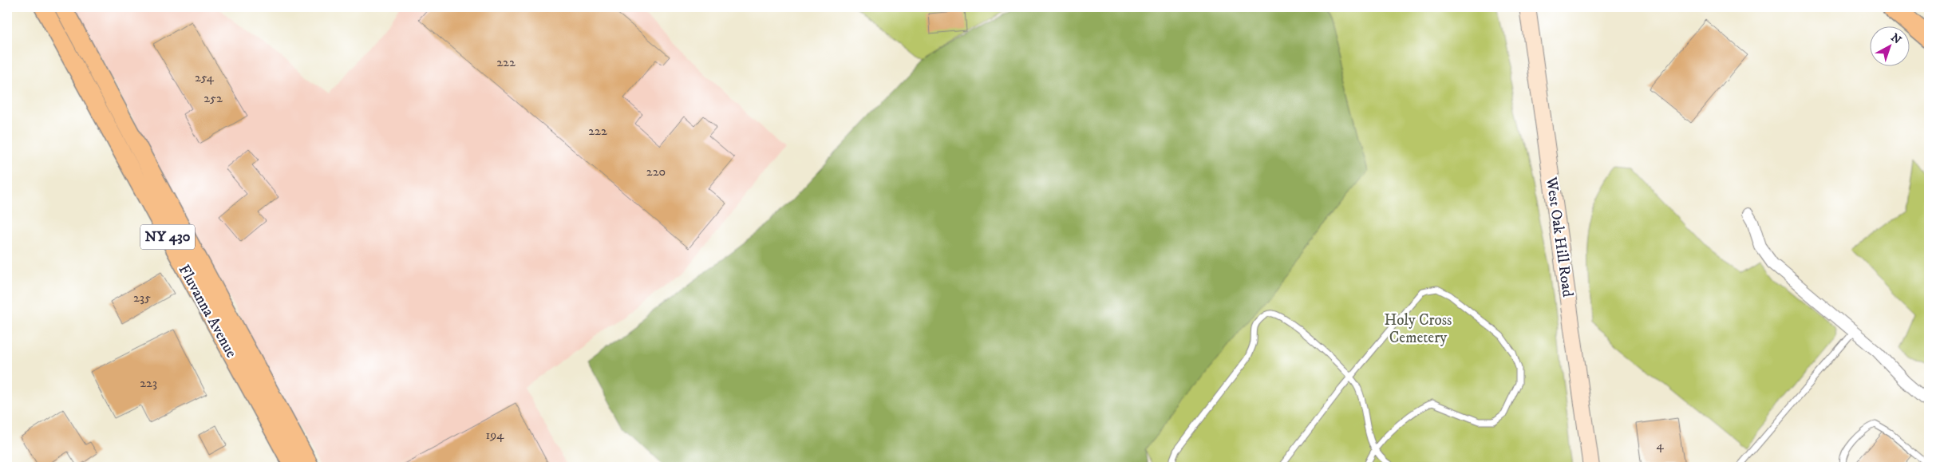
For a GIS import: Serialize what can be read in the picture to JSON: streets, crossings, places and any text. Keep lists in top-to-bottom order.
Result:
{
  "streets": {
    "main road": ["NY 430", "West Oak Hill Road", "Fluvanna Avenue"]
  },
  "parks": ["Holy Cross Cemetery"],
  "house_numbers": [
    "222",
    "254",
    "252",
    "222",
    "220",
    "235",
    "223",
    "194",
    "4"
  ],
  "north": "top right"
}
